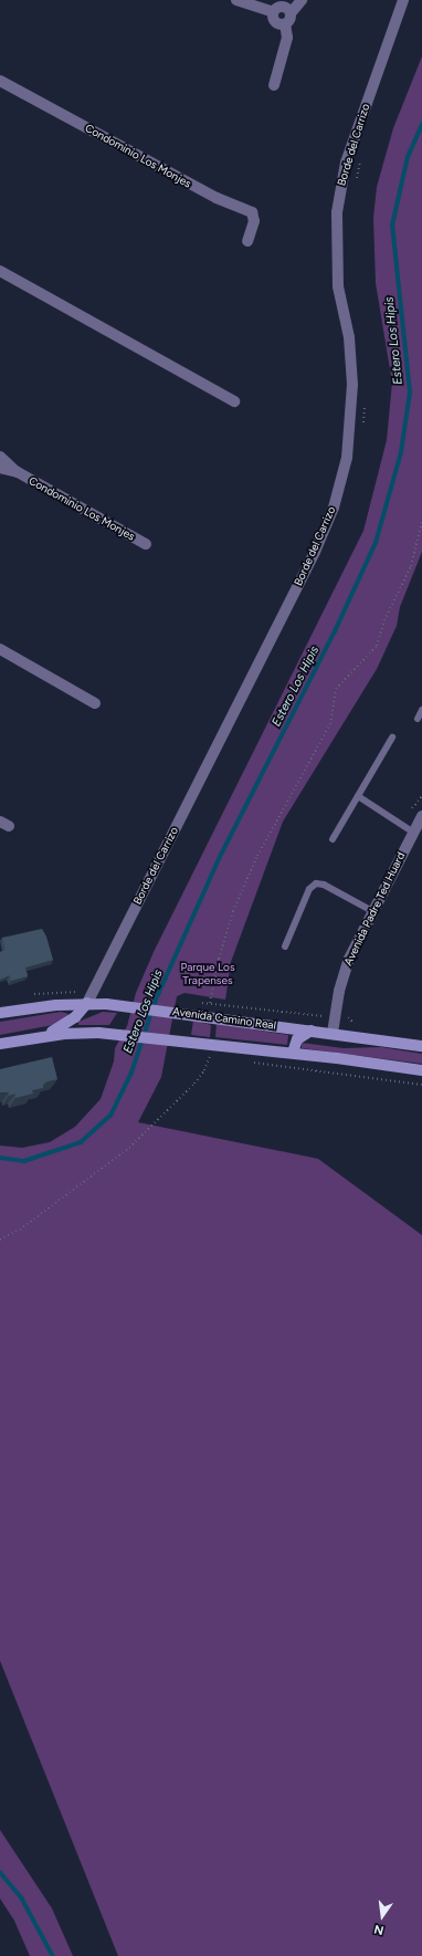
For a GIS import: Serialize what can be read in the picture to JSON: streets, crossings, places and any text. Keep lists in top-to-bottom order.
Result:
{
  "streets": {
    "main road": ["Avenida Camino Real"],
    "street": ["Borde del Carrizo", "Condominio Los Monjes", "Avenida Padre Ted Huard"]
  },
  "crossings": [
    ["Borde del Carrizo", "Avenida Camino Real"],
    ["Avenida Padre Ted Huard", "Avenida Camino Real"]
  ],
  "water": ["Estero Los Hipis"],
  "parks": ["Parque Los Trapenses"],
  "north": "bottom"
}
